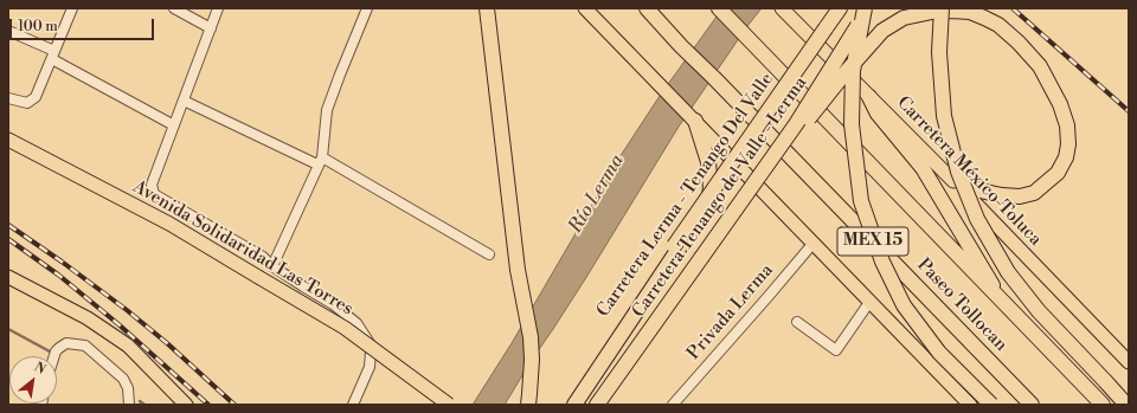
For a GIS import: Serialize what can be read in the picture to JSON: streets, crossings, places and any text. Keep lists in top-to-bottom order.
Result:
{
  "streets": {
    "highway": [
      "Carretera Lerma - Tenango Del Valle",
      "Carretera Tenango del Valle - Lerma",
      "MEX 15",
      "Paseo Tollocan"
    ],
    "main road": ["Carretera México-Toluca", "Avenida Solidaridad Las Torres"],
    "street": ["Privada Lerma"]
  },
  "water": ["Río Lerma"],
  "scale_bar": "100 m",
  "north": "top right"
}
